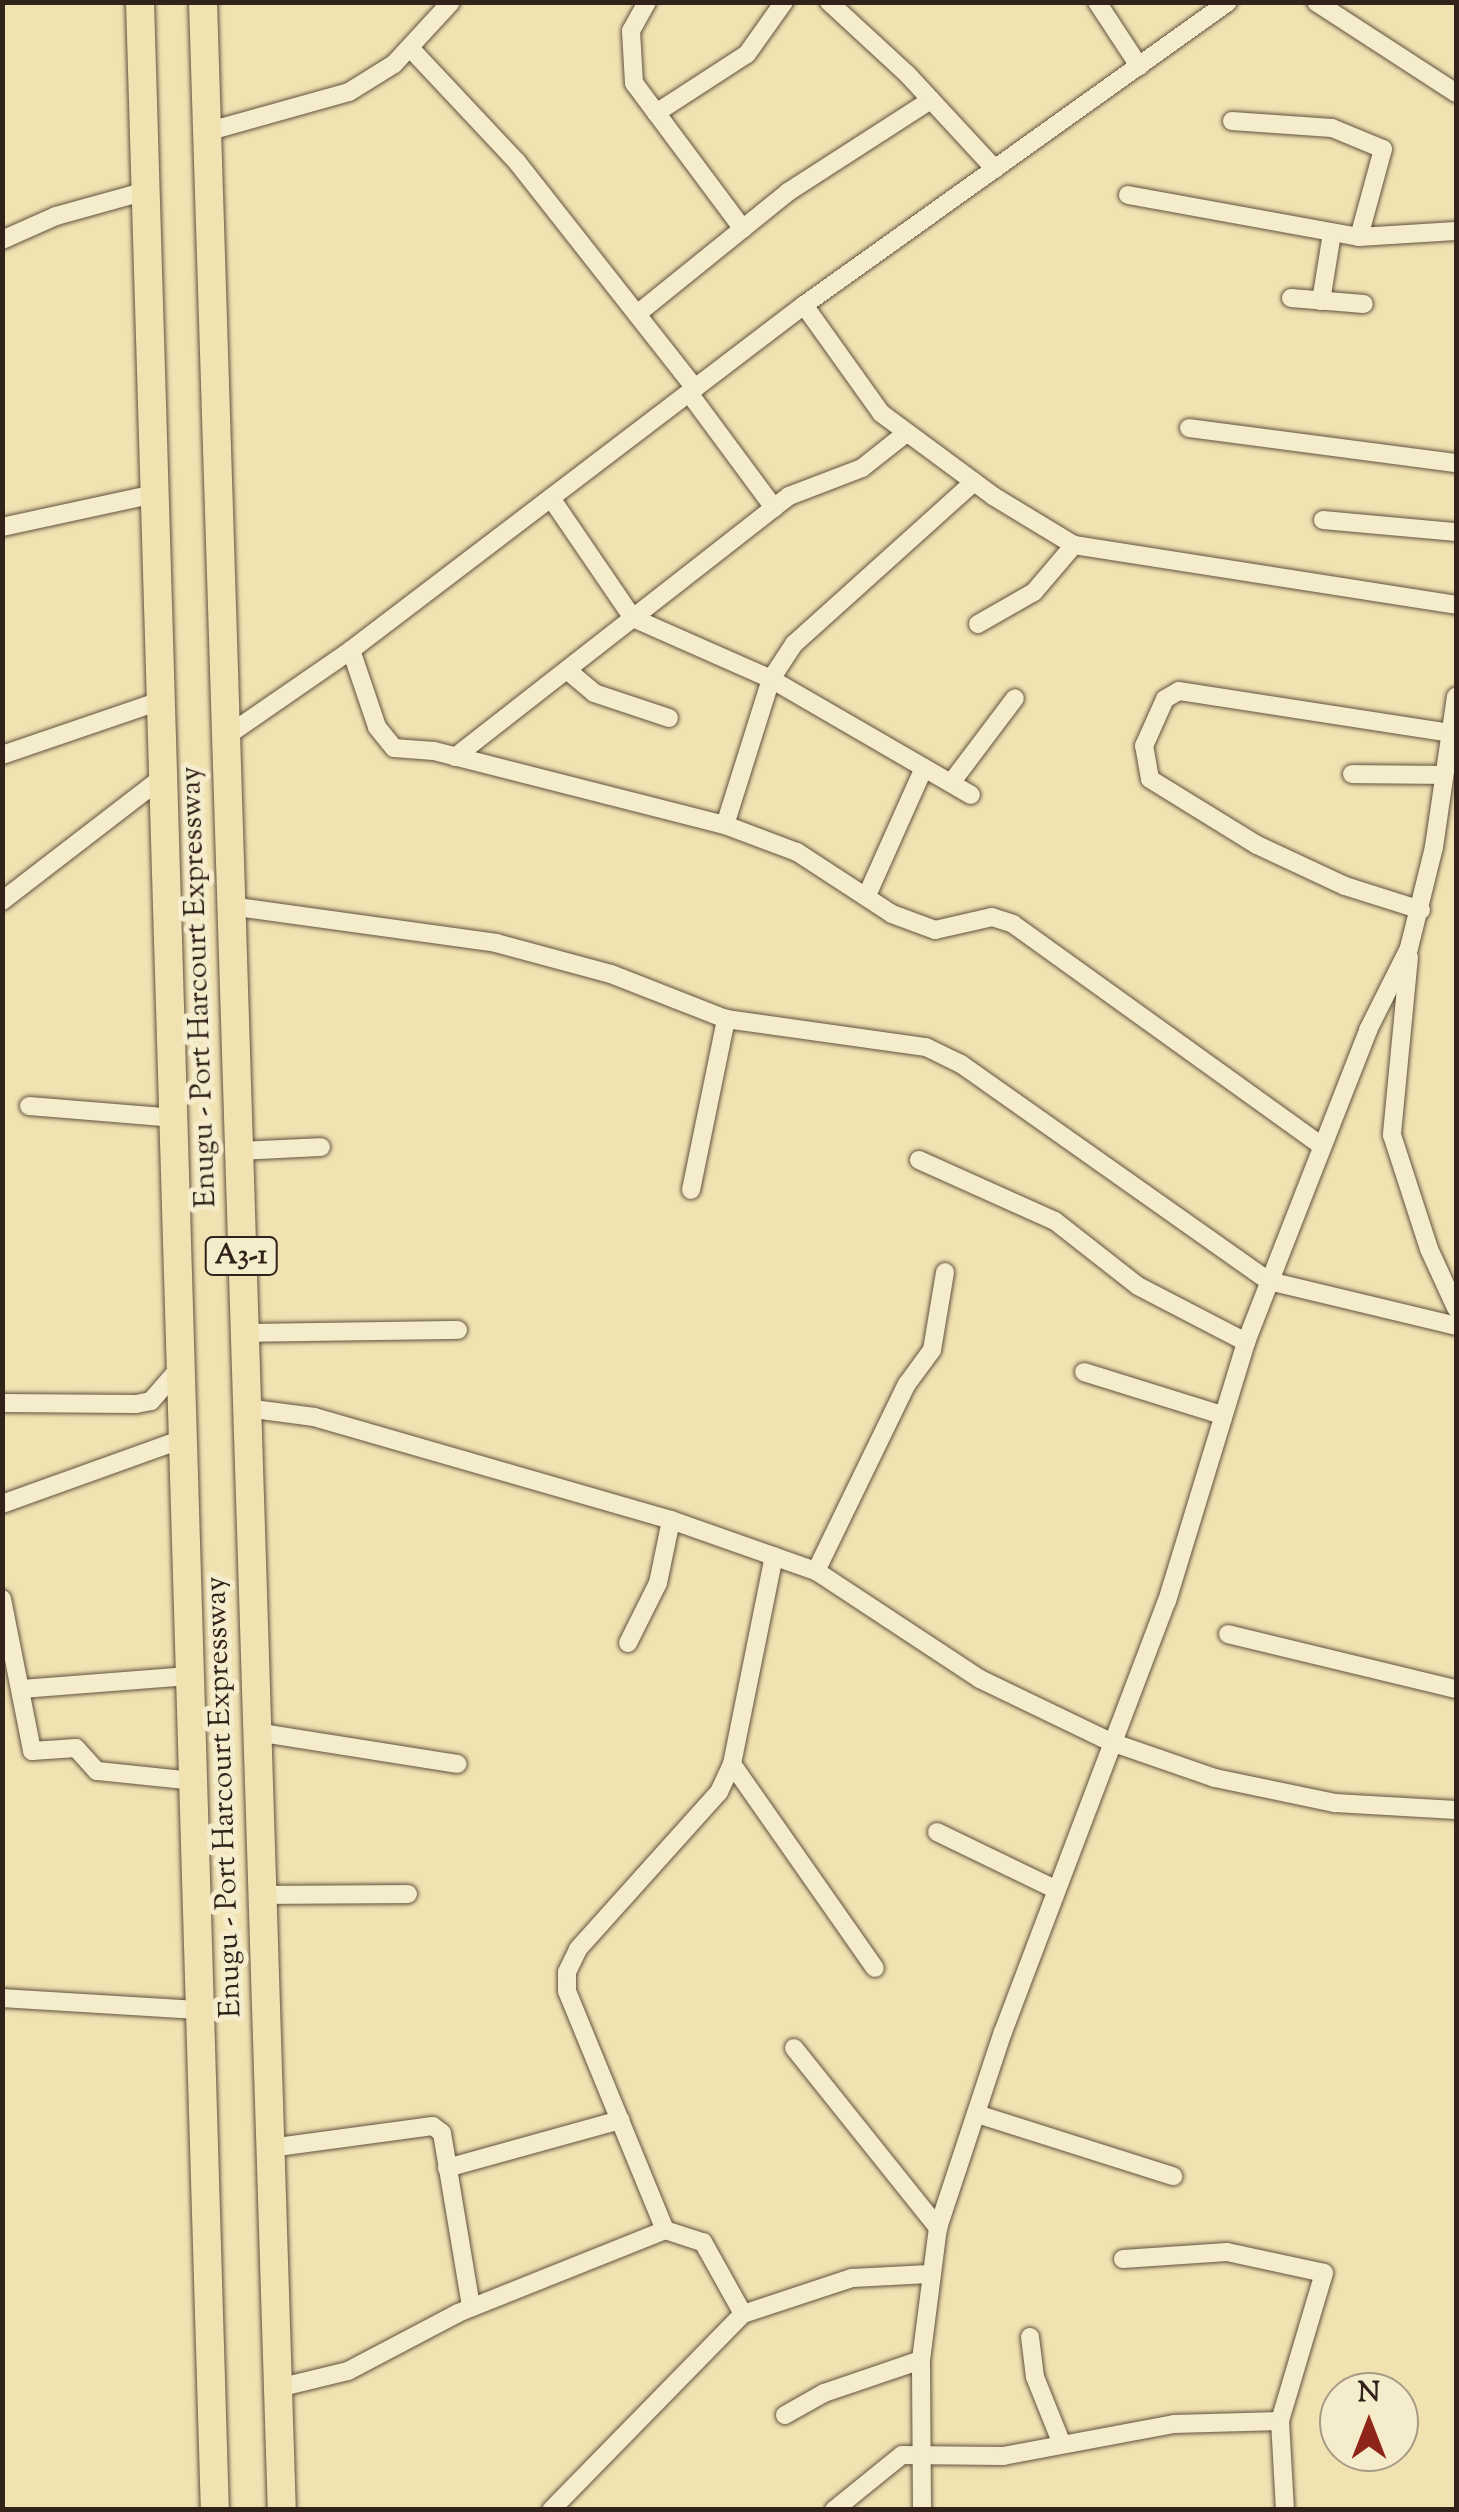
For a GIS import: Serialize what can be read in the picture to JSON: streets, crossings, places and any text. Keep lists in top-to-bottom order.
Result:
{
  "streets": {
    "highway": ["Enugu - Port Harcourt Expressway", "A3-1"]
  },
  "north": "top"
}
